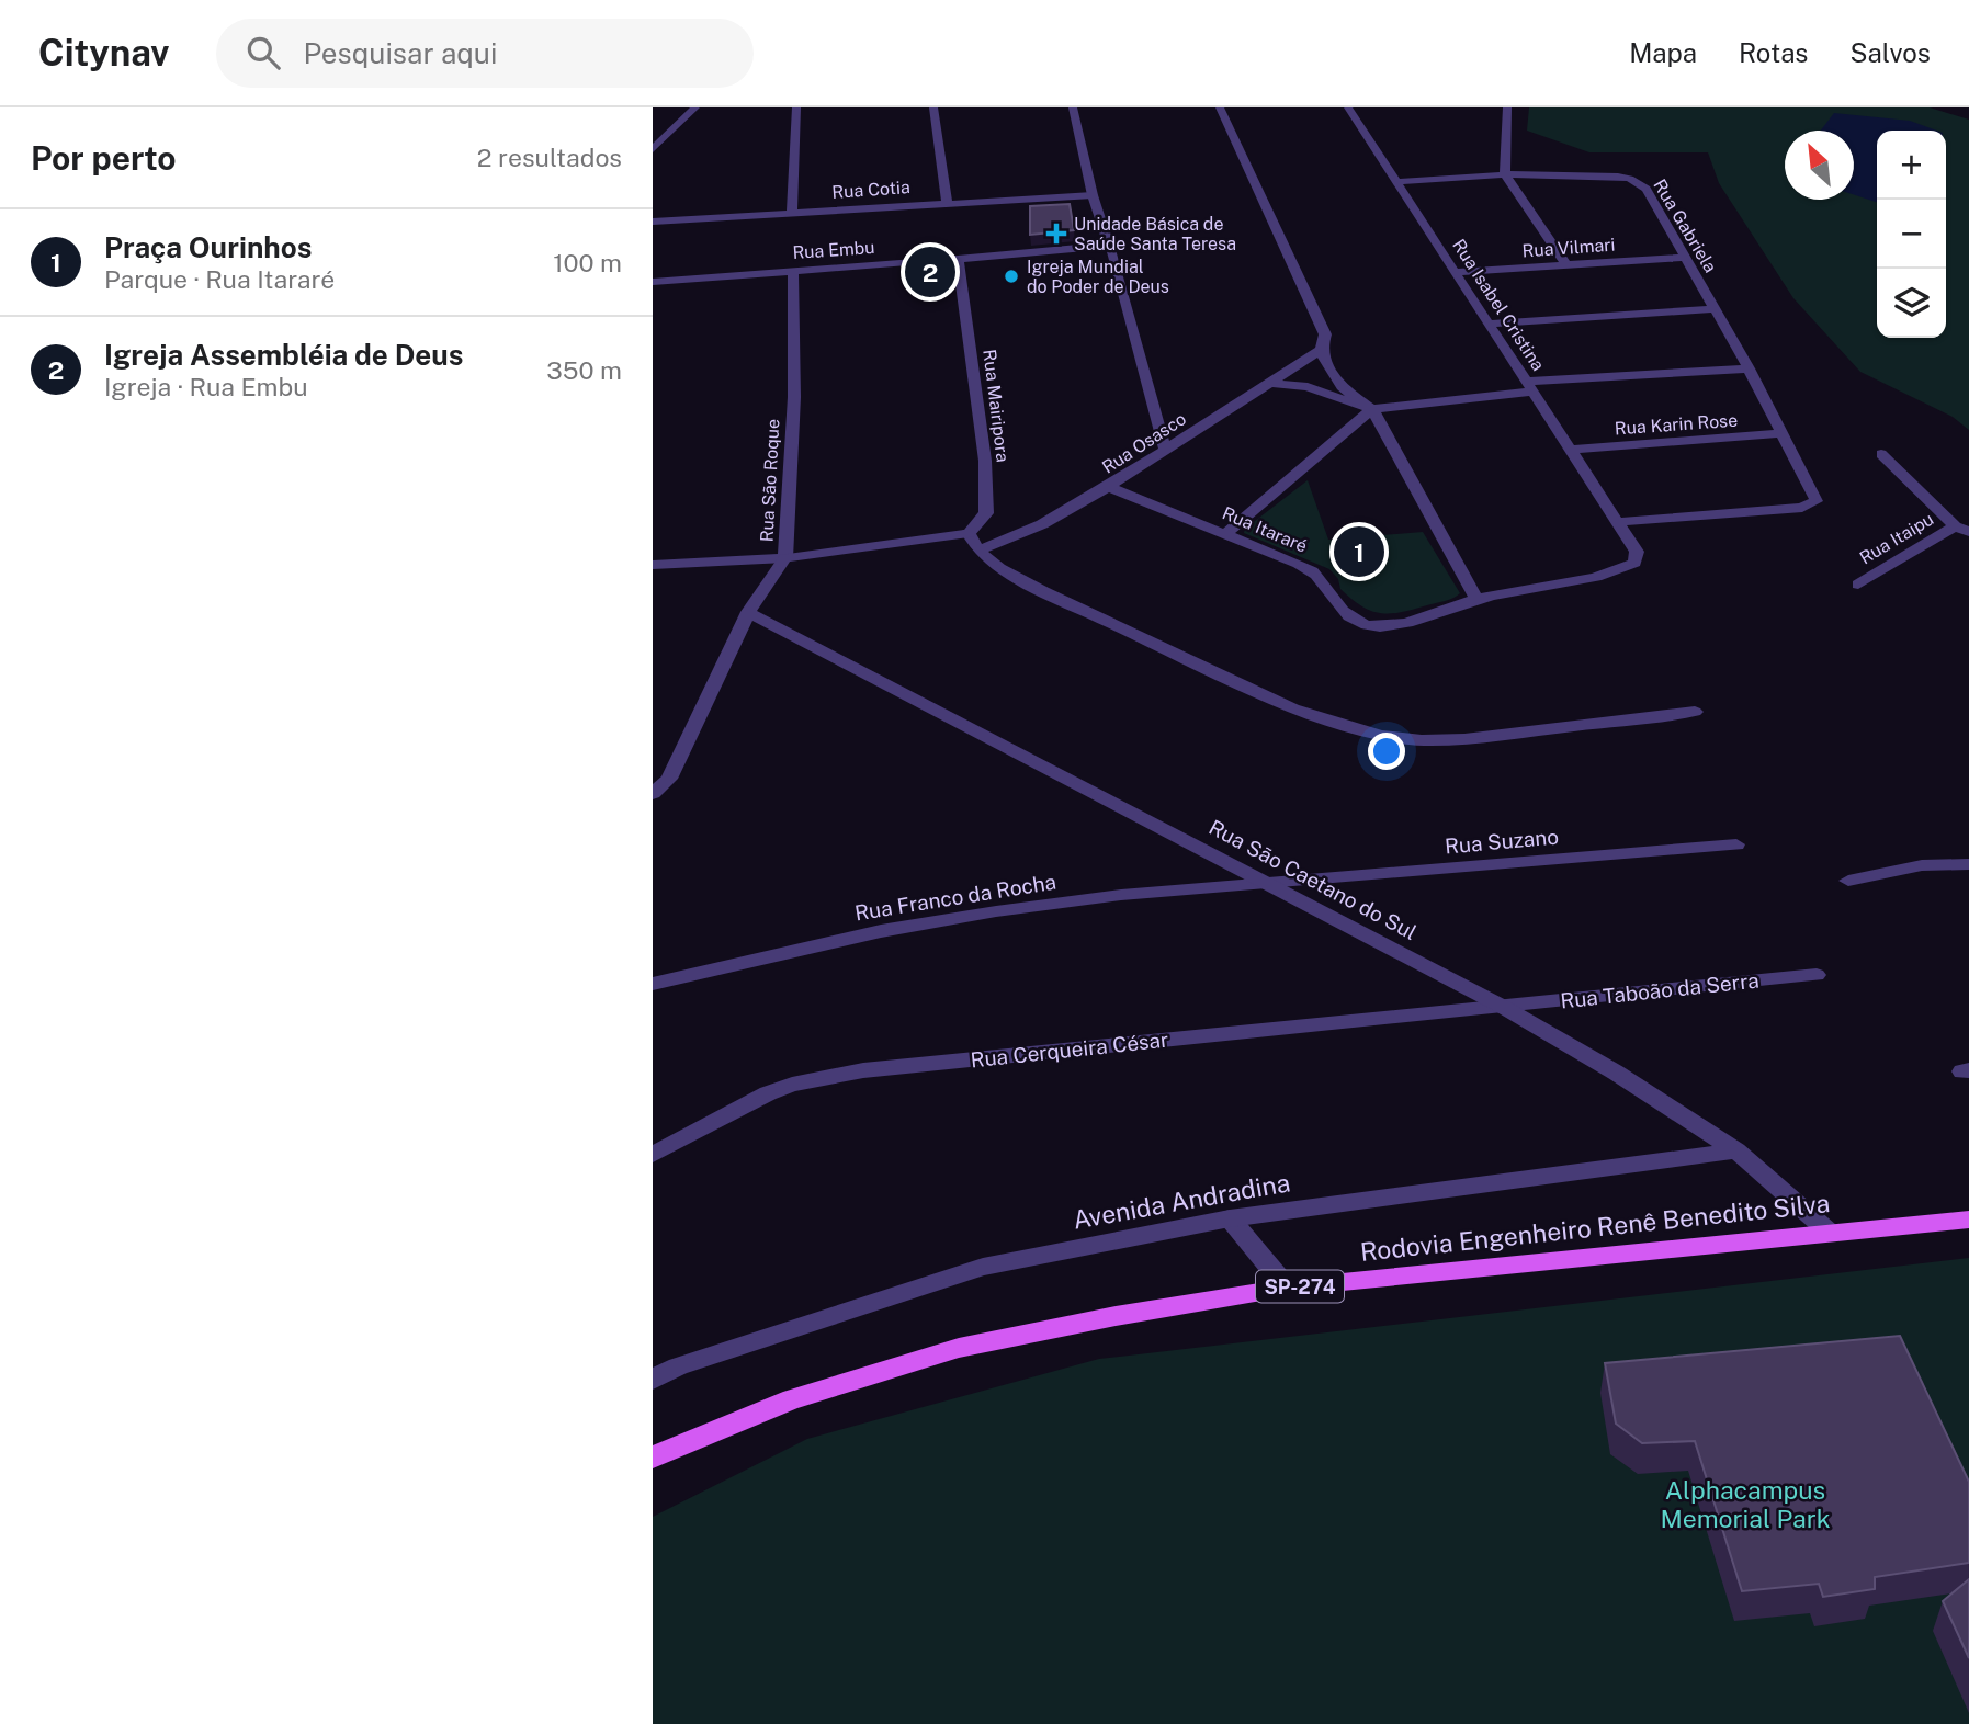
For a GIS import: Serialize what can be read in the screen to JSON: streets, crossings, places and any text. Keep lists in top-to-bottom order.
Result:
{
  "streets": {
    "main road": ["Rodovia Engenheiro Renê Benedito Silva", "SP-274"],
    "street": [
      "Rua Cotia",
      "Rua Gabriela",
      "Rua Vilmari",
      "Rua Embu",
      "Rua Isabel Cristina",
      "Rua Mairipora",
      "Rua Karin Rose",
      "Rua Osasco",
      "Rua São Roque",
      "Rua Itararé",
      "Rua Itaipu",
      "Rua Suzano",
      "Rua São Caetano do Sul",
      "Rua Franco da Rocha",
      "Rua Taboão da Serra",
      "Rua Cerqueira César",
      "Avenida Andradina"
    ]
  },
  "crossings": [
    ["Rua Gabriela", "Rua Vilmari"],
    ["Rua Gabriela", "Rua Isabel Cristina"],
    ["Rua Gabriela", "Rua Karin Rose"],
    ["Rua Gabriela", "Rua Itararé"],
    ["Rua Vilmari", "Rua Isabel Cristina"],
    ["Rua Embu", "Rua Mairipora"],
    ["Rua Embu", "Rua São Roque"],
    ["Rua Isabel Cristina", "Rua Karin Rose"],
    ["Rua Isabel Cristina", "Rua Itararé"],
    ["Rua Osasco", "Rua Itararé"],
    ["Rua São Roque", "Rua São Caetano do Sul"],
    ["Rua Suzano", "Rua São Caetano do Sul"],
    ["Rua Suzano", "Rua Franco da Rocha"],
    ["Rua São Caetano do Sul", "Rua Franco da Rocha"],
    ["Rua São Caetano do Sul", "Rua Taboão da Serra"],
    ["Rua São Caetano do Sul", "Rua Cerqueira César"],
    ["Rua São Caetano do Sul", "Avenida Andradina"],
    ["Rua São Caetano do Sul", "Rodovia Engenheiro Renê Benedito Silva"],
    ["Rua Taboão da Serra", "Rua Cerqueira César"]
  ],
  "parks": ["Alphacampus Memorial Park"],
  "places": {
    "health": ["Unidade Básica de Saúde Santa Teresa"],
    "other": ["Igreja Mundial do Poder de Deus"]
  },
  "north": "top left",
  "page": {
    "header": "Citynav",
    "search": "Pesquisar aqui",
    "nav": ["Mapa", "Rotas", "Salvos"],
    "heading": ["Por perto", "2 resultados"],
    "map_buttons": ["+", "−"],
    "list": [
      {
        "mark": "1",
        "name": "Praça Ourinhos",
        "note": "Parque · Rua Itararé",
        "value": "100 m"
      },
      {
        "mark": "2",
        "name": "Igreja Assembléia de Deus",
        "note": "Igreja · Rua Embu",
        "value": "350 m"
      }
    ],
    "pins": ["2", "1"]
  }
}
